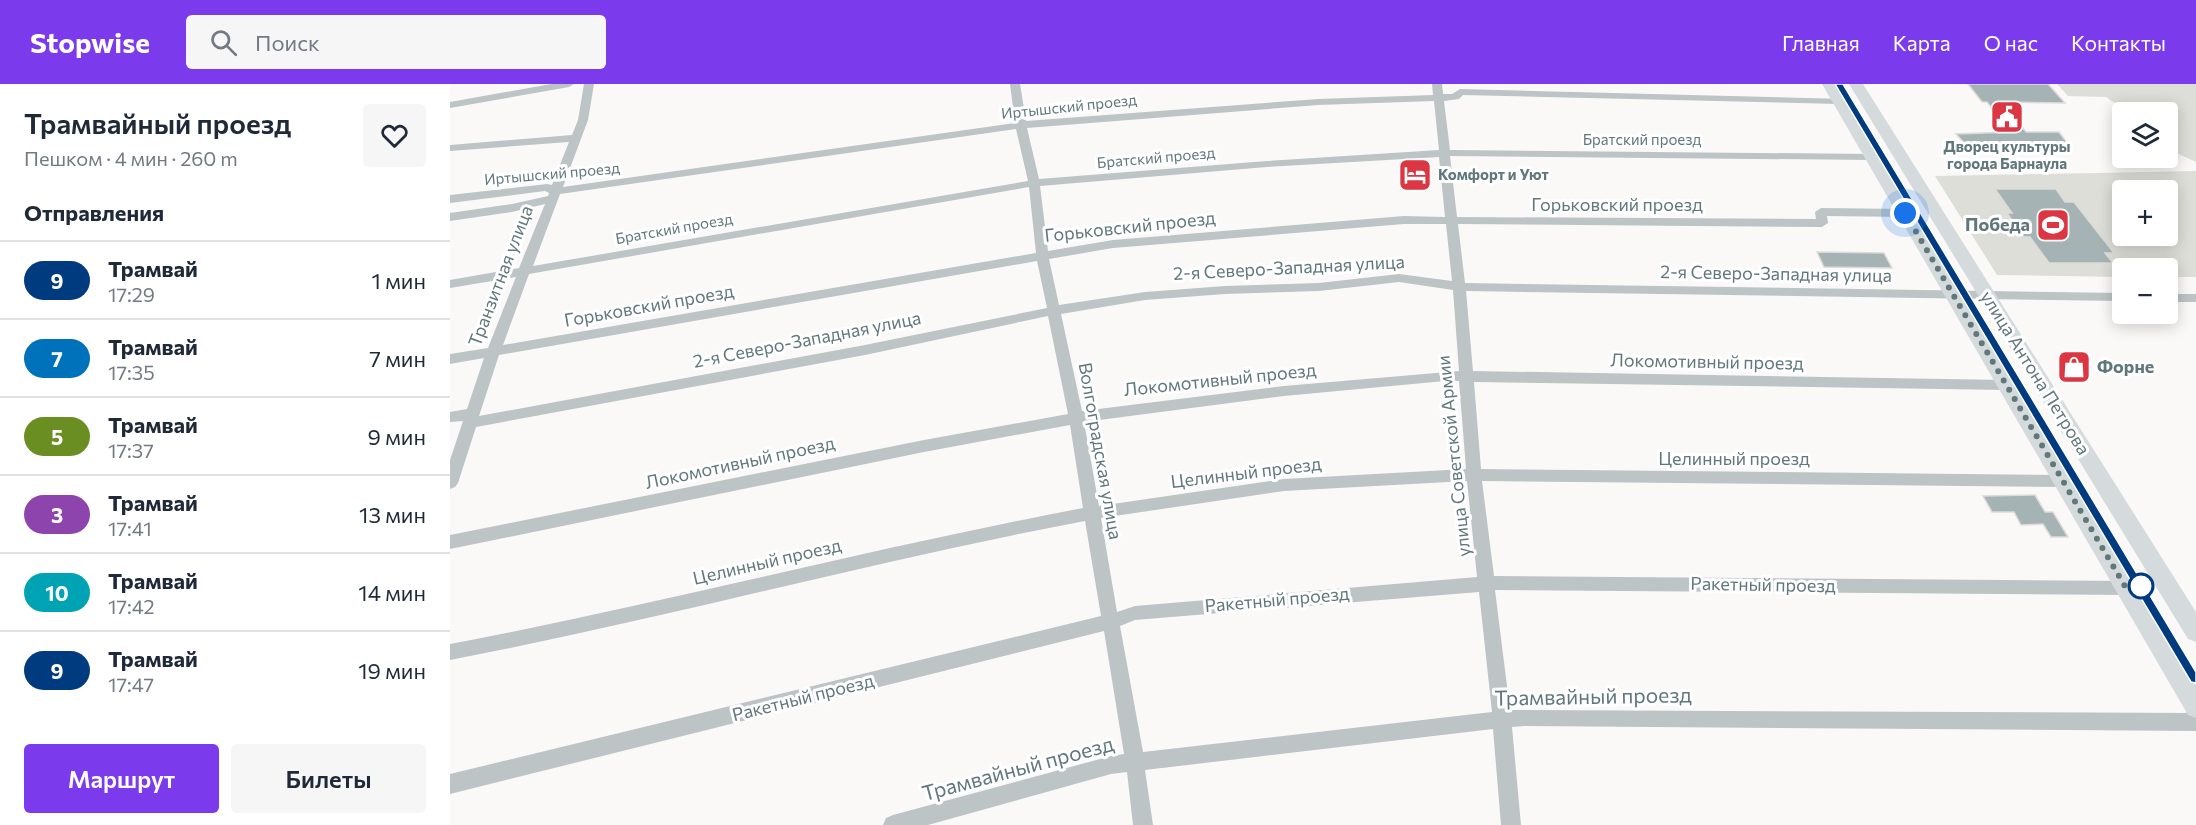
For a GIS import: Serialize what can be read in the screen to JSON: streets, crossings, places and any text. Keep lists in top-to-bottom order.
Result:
{
  "streets": {
    "main road": ["улица Антона Петрова"],
    "street": [
      "Иртышский проезд",
      "Братский проезд",
      "Горьковский проезд",
      "2-я Северо-Западная улица",
      "Транзитная улица",
      "Локомотивный проезд",
      "Волгоградская улица",
      "улица Советской Армии",
      "Целинный проезд",
      "Ракетный проезд",
      "Трамвайный проезд"
    ]
  },
  "crossings": [
    ["Иртышский проезд", "Транзитная улица"],
    ["Иртышский проезд", "улица Антона Петрова"],
    ["Иртышский проезд", "Волгоградская улица"],
    ["Иртышский проезд", "улица Советской Армии"],
    ["Братский проезд", "Транзитная улица"],
    ["Братский проезд", "улица Антона Петрова"],
    ["Братский проезд", "Волгоградская улица"],
    ["Братский проезд", "улица Советской Армии"],
    ["Горьковский проезд", "Транзитная улица"],
    ["Горьковский проезд", "улица Антона Петрова"],
    ["Горьковский проезд", "Волгоградская улица"],
    ["Горьковский проезд", "улица Советской Армии"],
    ["2-я Северо-Западная улица", "Транзитная улица"],
    ["2-я Северо-Западная улица", "улица Антона Петрова"],
    ["2-я Северо-Западная улица", "Волгоградская улица"],
    ["2-я Северо-Западная улица", "улица Советской Армии"],
    ["Локомотивный проезд", "улица Антона Петрова"],
    ["Локомотивный проезд", "Волгоградская улица"],
    ["Локомотивный проезд", "улица Советской Армии"],
    ["улица Антона Петрова", "Целинный проезд"],
    ["улица Антона Петрова", "Ракетный проезд"],
    ["Волгоградская улица", "Целинный проезд"],
    ["Волгоградская улица", "Ракетный проезд"],
    ["Волгоградская улица", "Трамвайный проезд"],
    ["улица Советской Армии", "Целинный проезд"],
    ["улица Советской Армии", "Ракетный проезд"],
    ["улица Советской Армии", "Трамвайный проезд"]
  ],
  "places": {
    "public building": ["Дворец культуры города Барнаула"],
    "hotel": ["Комфорт и Уют"],
    "sports": ["Победа"],
    "shop": ["Форне"]
  },
  "lines": ["tram line 9"],
  "page": {
    "header": "Stopwise",
    "search": "Поиск",
    "nav": [
      "Главная",
      "Карта",
      "О нас",
      "Контакты"
    ],
    "heading": [
      ["Трамвайный проезд", "Пешком · 4 мин · 260 m"],
      "Отправления"
    ],
    "map_buttons": ["+", "−"],
    "list": [
      {
        "mark": "9",
        "name": "Трамвай",
        "note": "17:29",
        "value": "1 мин"
      },
      {
        "mark": "7",
        "name": "Трамвай",
        "note": "17:35",
        "value": "7 мин"
      },
      {
        "mark": "5",
        "name": "Трамвай",
        "note": "17:37",
        "value": "9 мин"
      },
      {
        "mark": "3",
        "name": "Трамвай",
        "note": "17:41",
        "value": "13 мин"
      },
      {
        "mark": "10",
        "name": "Трамвай",
        "note": "17:42",
        "value": "14 мин"
      },
      {
        "mark": "9",
        "name": "Трамвай",
        "note": "17:47",
        "value": "19 мин"
      }
    ],
    "buttons": ["Маршрут", "Билеты"]
  }
}
